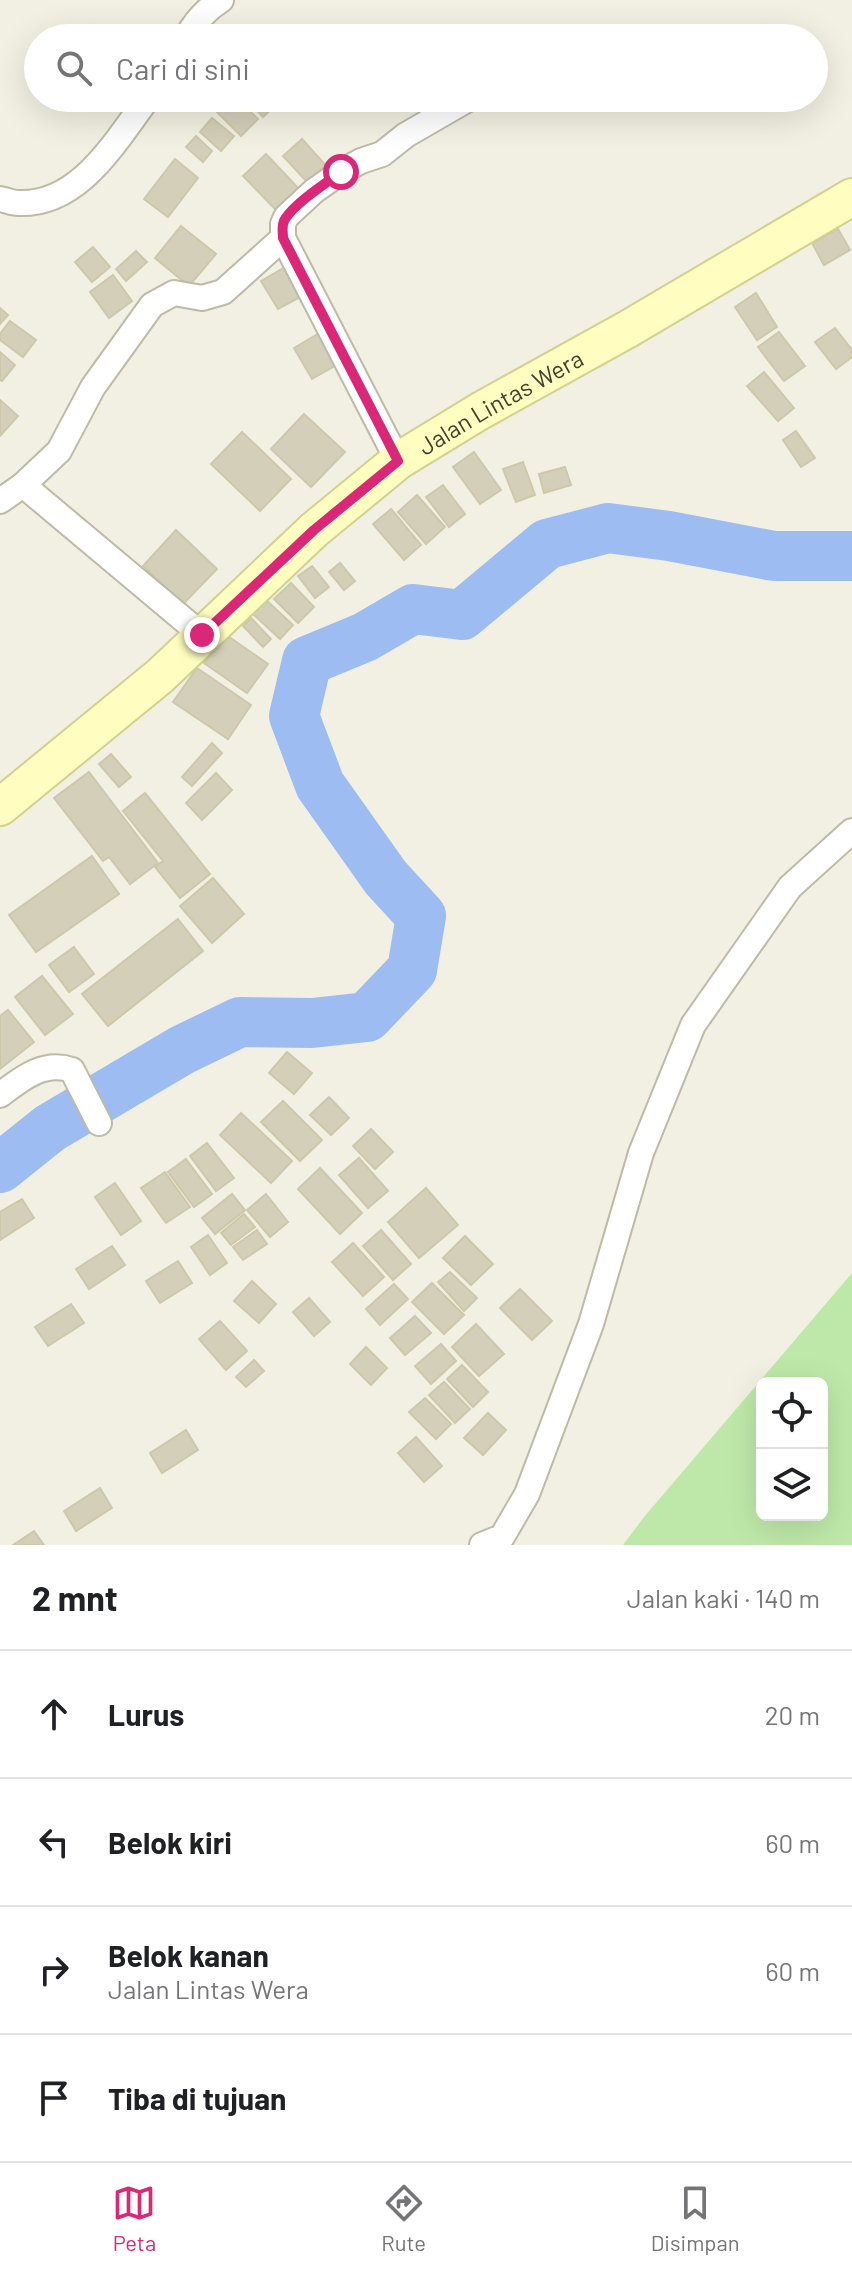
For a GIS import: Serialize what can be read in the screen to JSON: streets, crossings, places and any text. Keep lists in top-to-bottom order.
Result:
{
  "streets": {
    "main road": ["Jalan Lintas Wera"]
  },
  "page": {
    "search": "Cari di sini",
    "heading": ["2 mnt", "Jalan kaki · 140 m"],
    "list": [
      ["Lurus", "20 m"],
      ["Belok kiri", "60 m"],
      ["Belok kanan", "Jalan Lintas Wera", "60 m"],
      "Tiba di tujuan"
    ],
    "nav": ["Peta", "Rute", "Disimpan"]
  }
}
